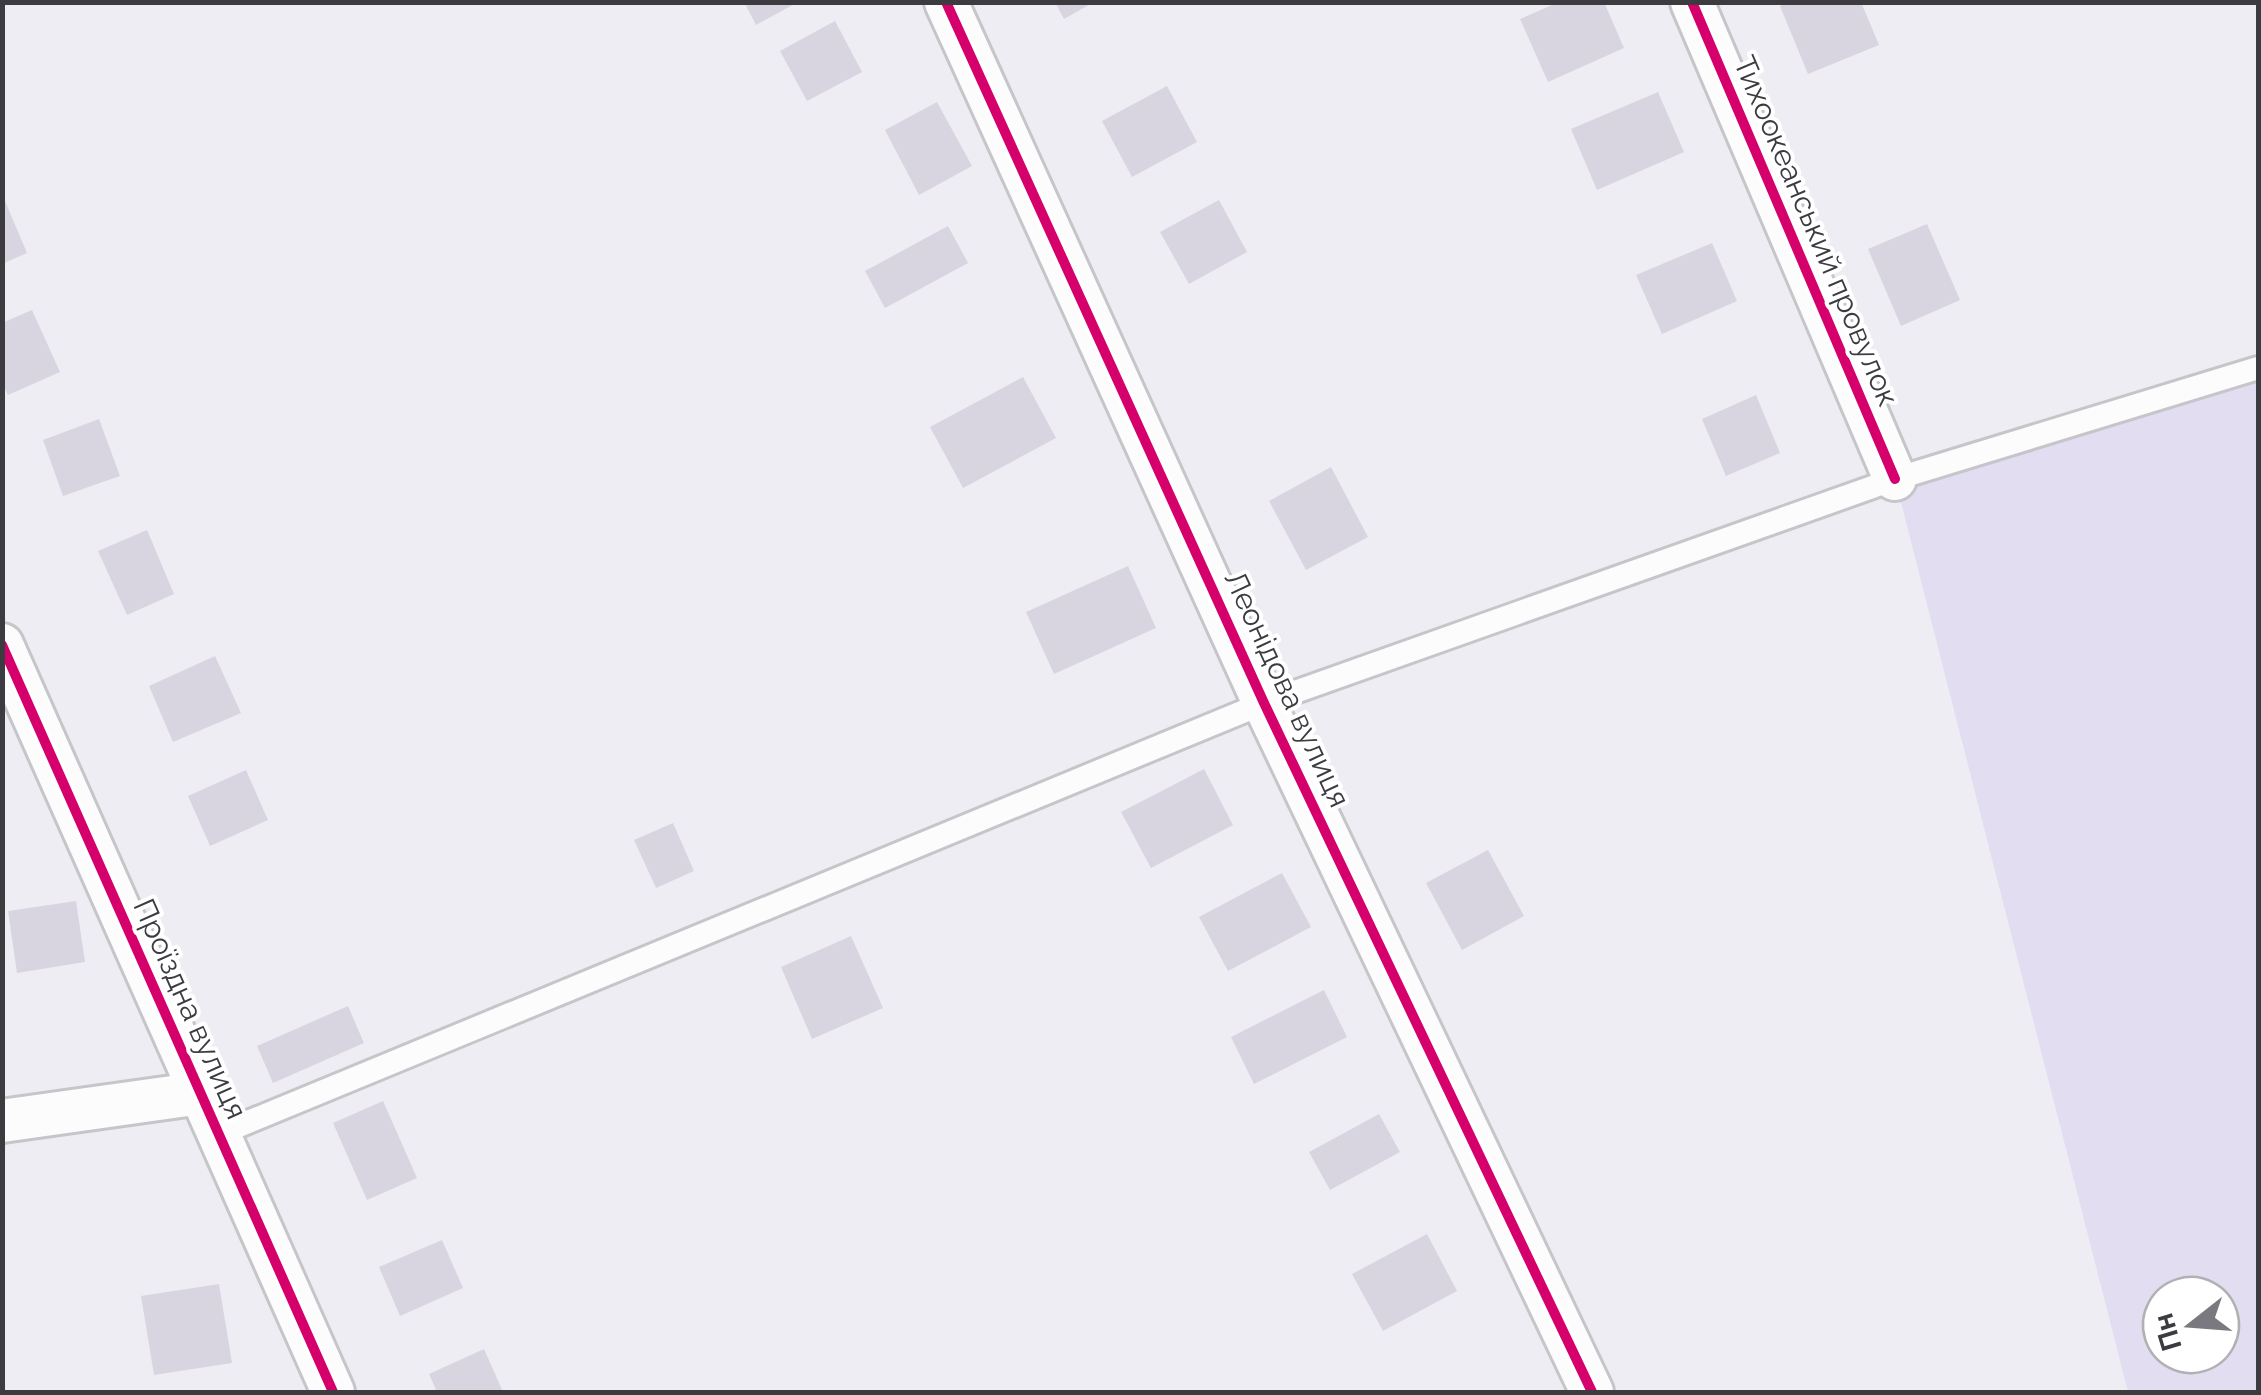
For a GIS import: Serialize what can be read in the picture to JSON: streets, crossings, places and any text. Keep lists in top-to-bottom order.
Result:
{
  "streets": {
    "street": ["Тихоокеанський провулок", "Леонідова вулиця", "Проїздна вулиця"]
  },
  "north": "left"
}
